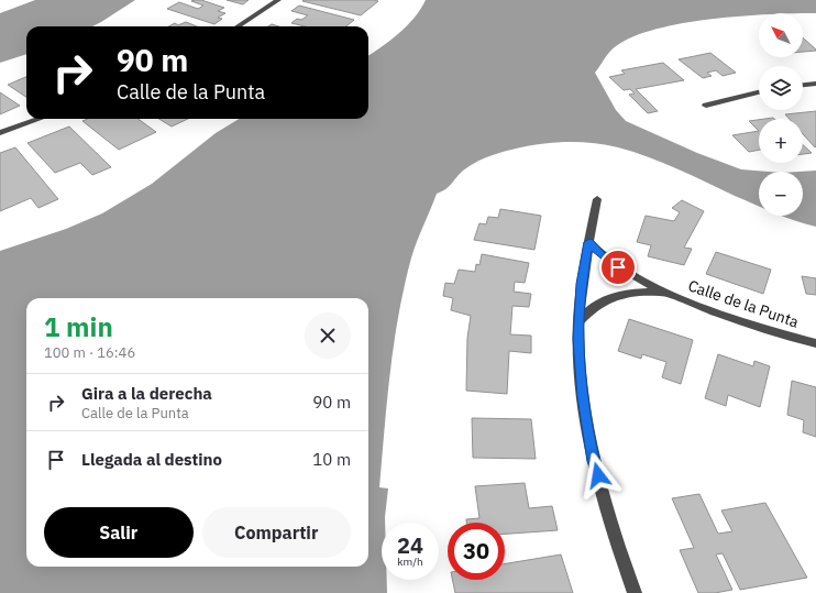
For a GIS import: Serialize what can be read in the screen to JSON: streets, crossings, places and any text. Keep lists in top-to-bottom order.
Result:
{
  "streets": {
    "street": ["Calle de la Punta"]
  },
  "north": "top left",
  "page": {
    "map_buttons": ["+", "−"],
    "turn": ["90 m", "Calle de la Punta"],
    "heading": ["1 min", "100 m · 16:46"],
    "list": [
      {
        "name": "Gira a la derecha",
        "note": "Calle de la Punta",
        "value": "90 m"
      },
      {
        "name": "Llegada al destino",
        "value": "10 m"
      }
    ],
    "buttons": ["Salir", "Compartir"],
    "speed": "24 km/h",
    "limit": "30"
  }
}
